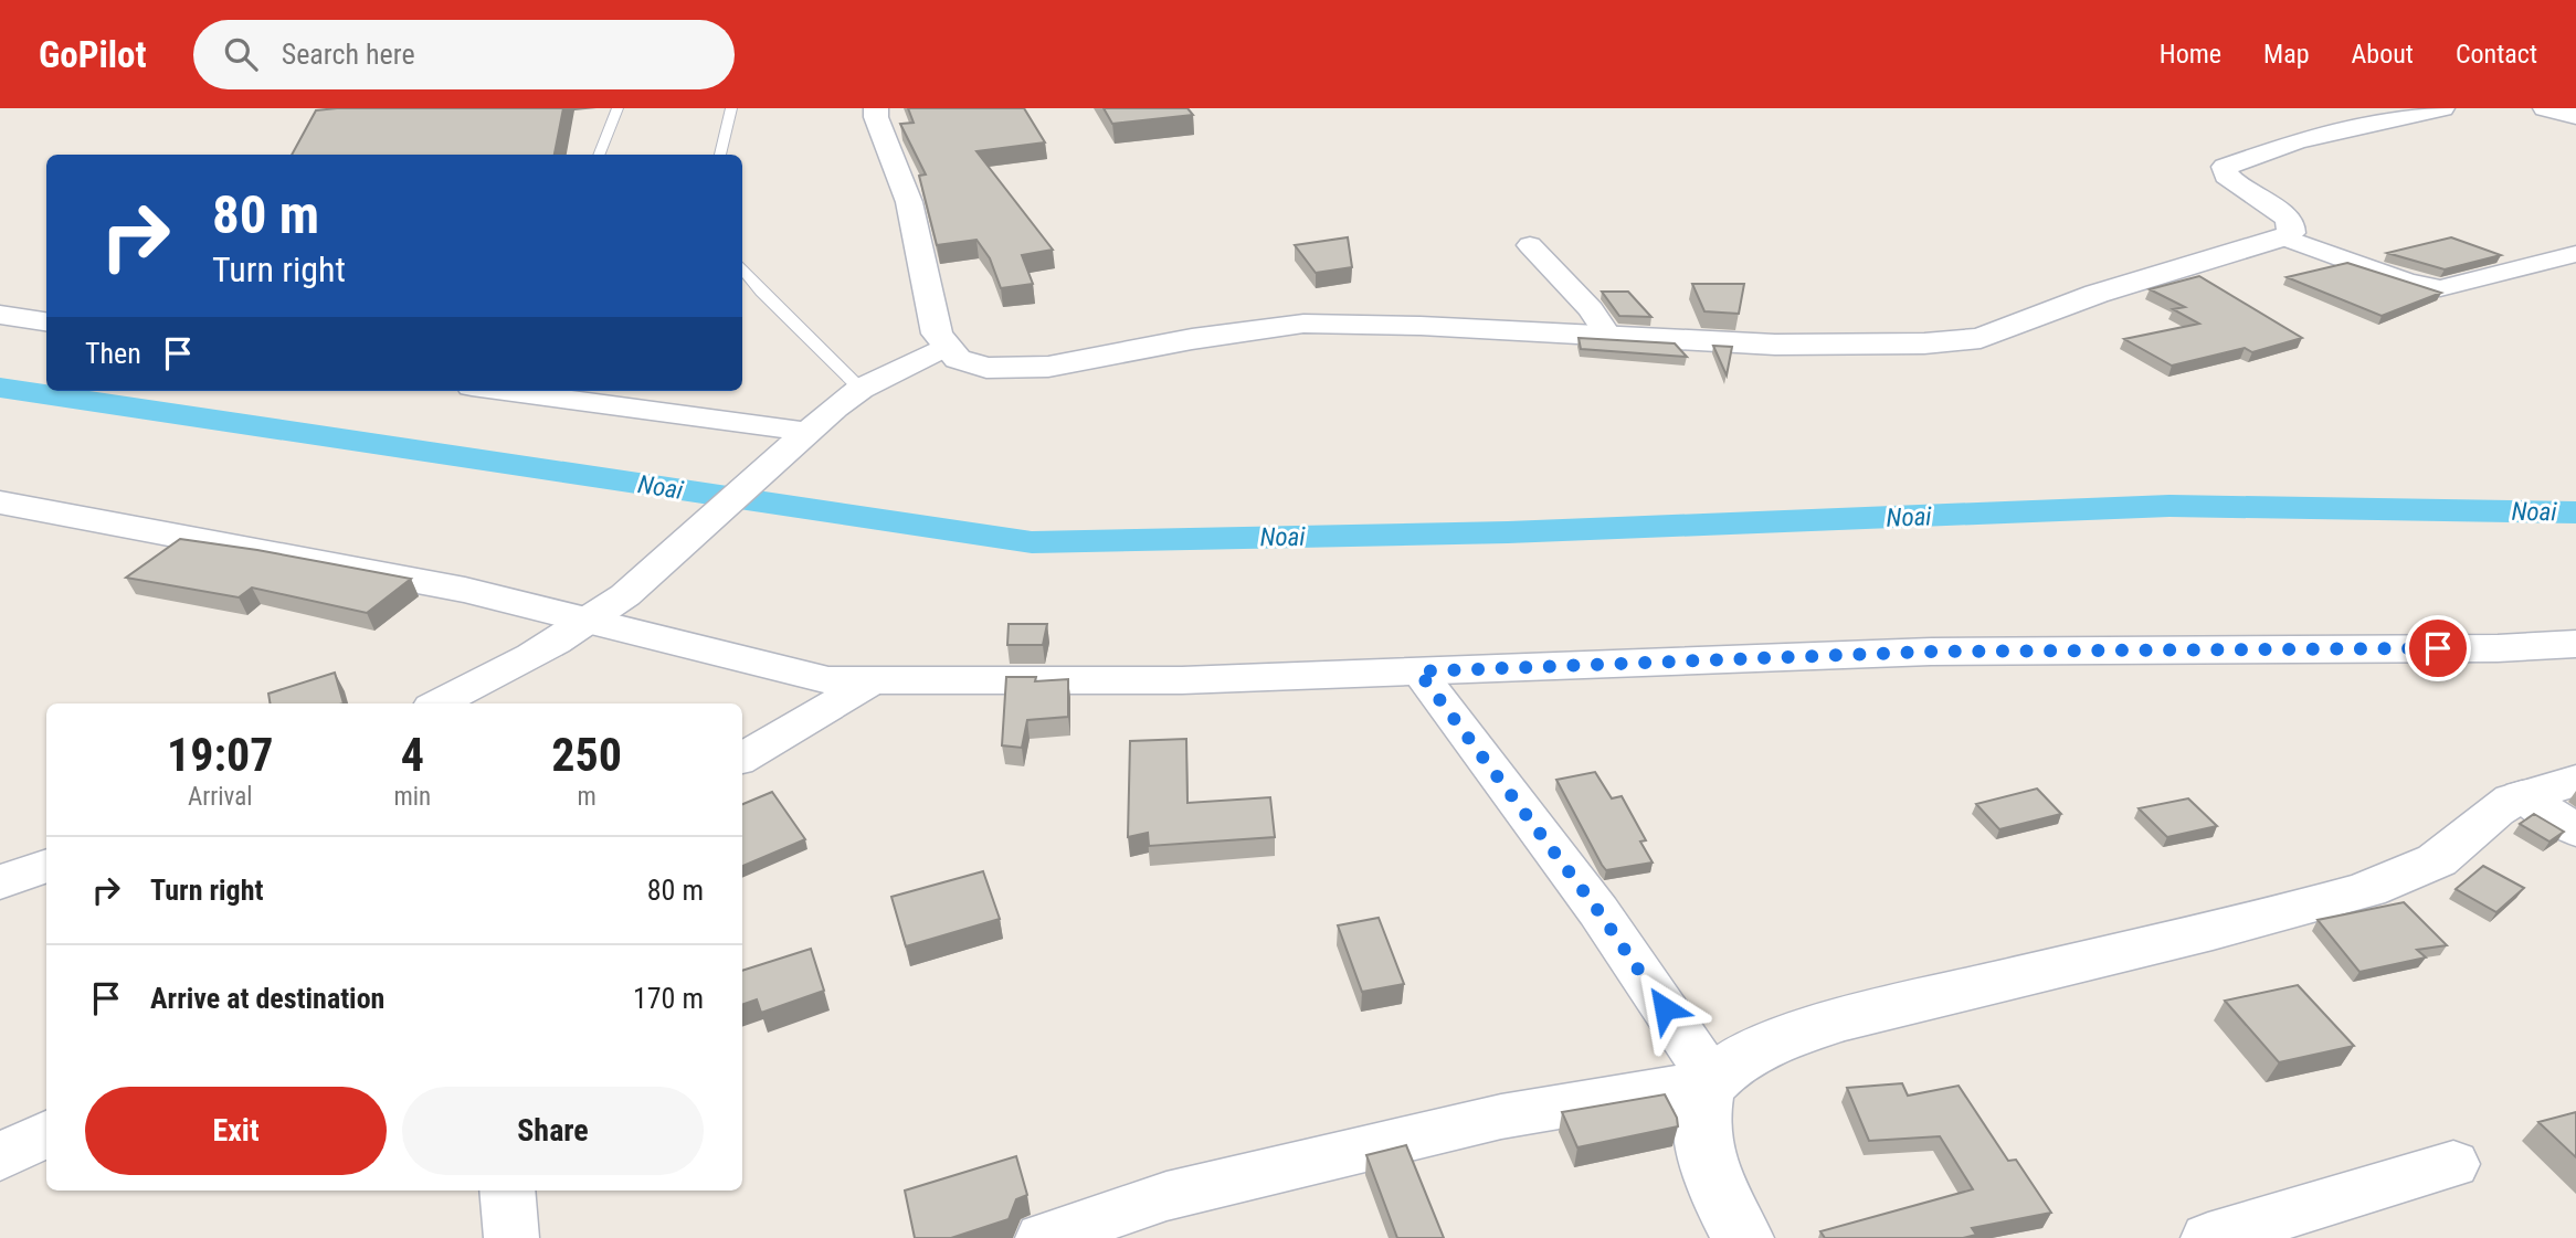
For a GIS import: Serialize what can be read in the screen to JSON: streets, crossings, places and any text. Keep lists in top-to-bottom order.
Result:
{
  "water": ["Noai"],
  "page": {
    "header": "GoPilot",
    "search": "Search here",
    "nav": [
      "Home",
      "Map",
      "About",
      "Contact"
    ],
    "turn": ["80 m", "Turn right"],
    "then": "Then",
    "eta": [
      "19:07",
      "Arrival",
      "4",
      "min",
      "250",
      "m"
    ],
    "list": [
      {
        "name": "Turn right",
        "value": "80 m"
      },
      {
        "name": "Arrive at destination",
        "value": "170 m"
      }
    ],
    "buttons": ["Exit", "Share"]
  }
}
